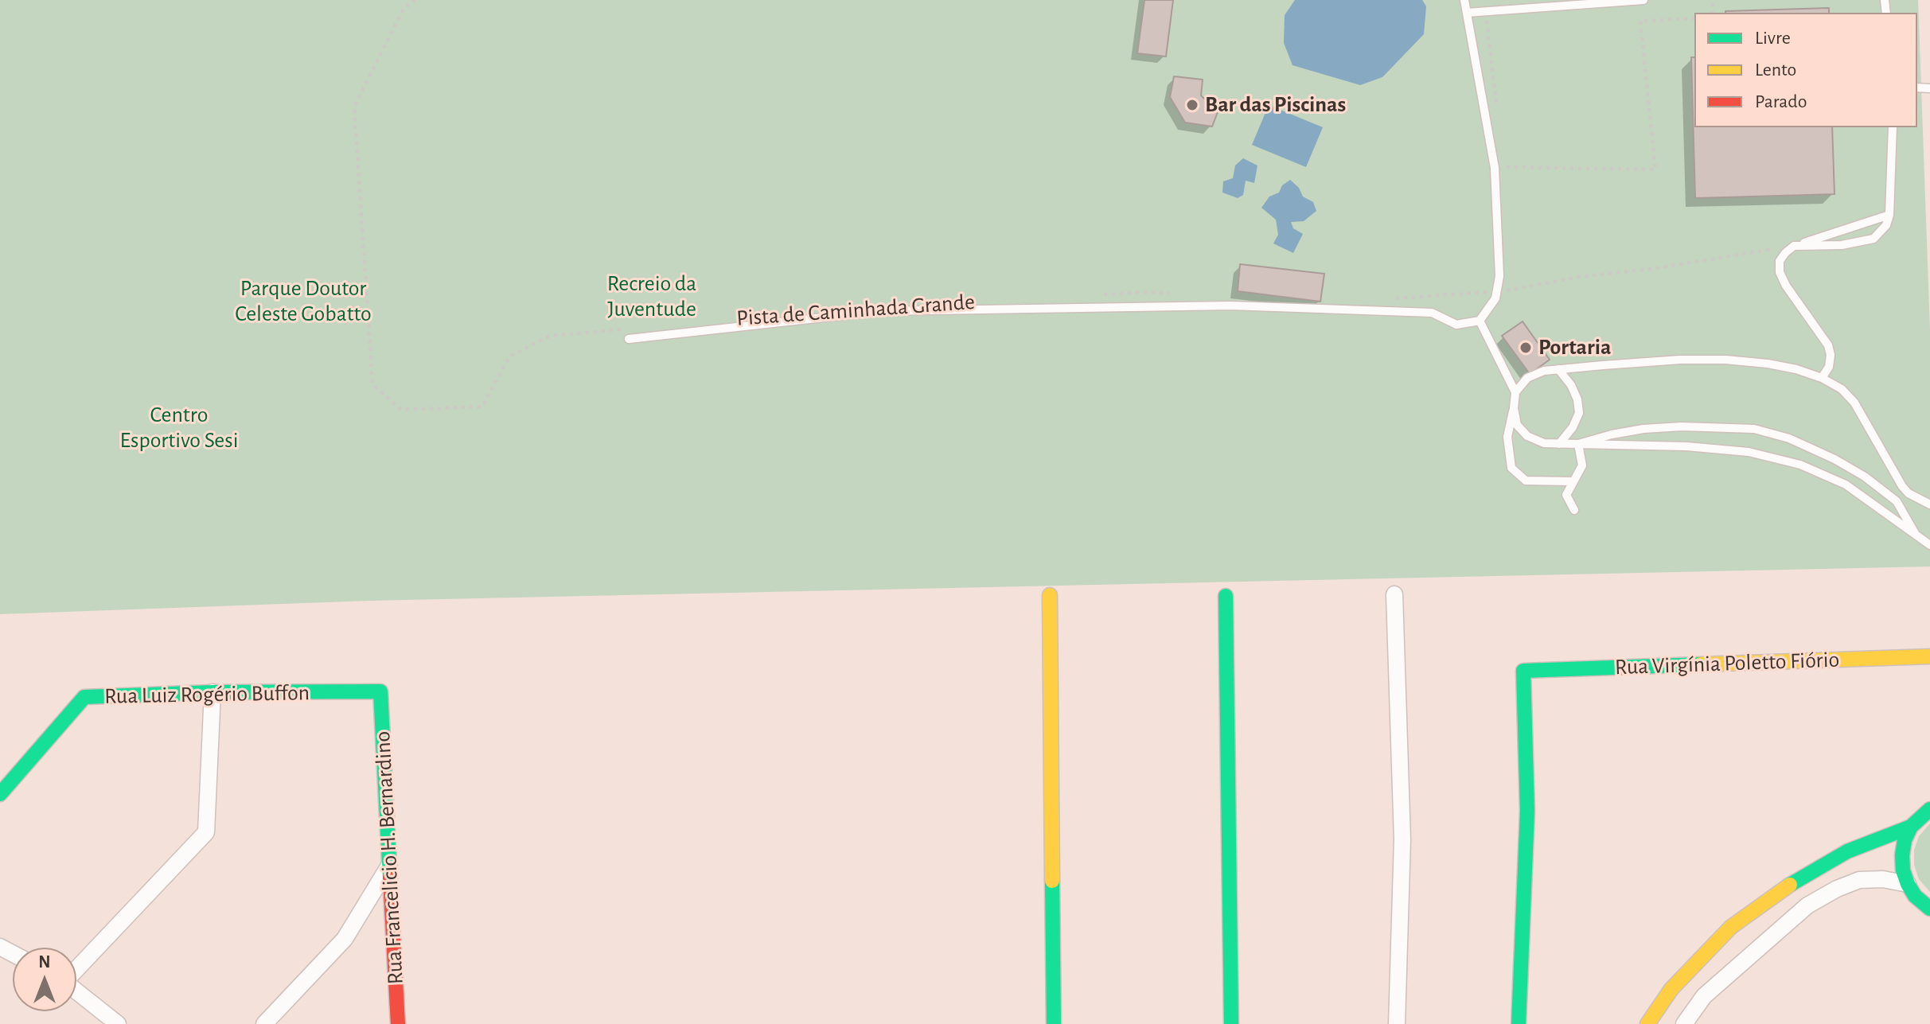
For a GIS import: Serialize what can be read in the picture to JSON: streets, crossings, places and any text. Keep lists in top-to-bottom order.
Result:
{
  "streets": {
    "street": ["Rua Virgínia Poletto Fiório", "Rua Luiz Rogério Buffon", "Rua Francelicio H. Bernardino"]
  },
  "crossings": [
    ["Rua Luiz Rogério Buffon", "Rua Francelicio H. Bernardino"]
  ],
  "parks": ["Recreio da Juventude", "Parque Doutor Celeste Gobatto", "Centro Esportivo Sesi"],
  "places": ["Bar das Piscinas", "Portaria"],
  "legend": ["Livre", "Lento", "Parado"],
  "north": "top"
}
